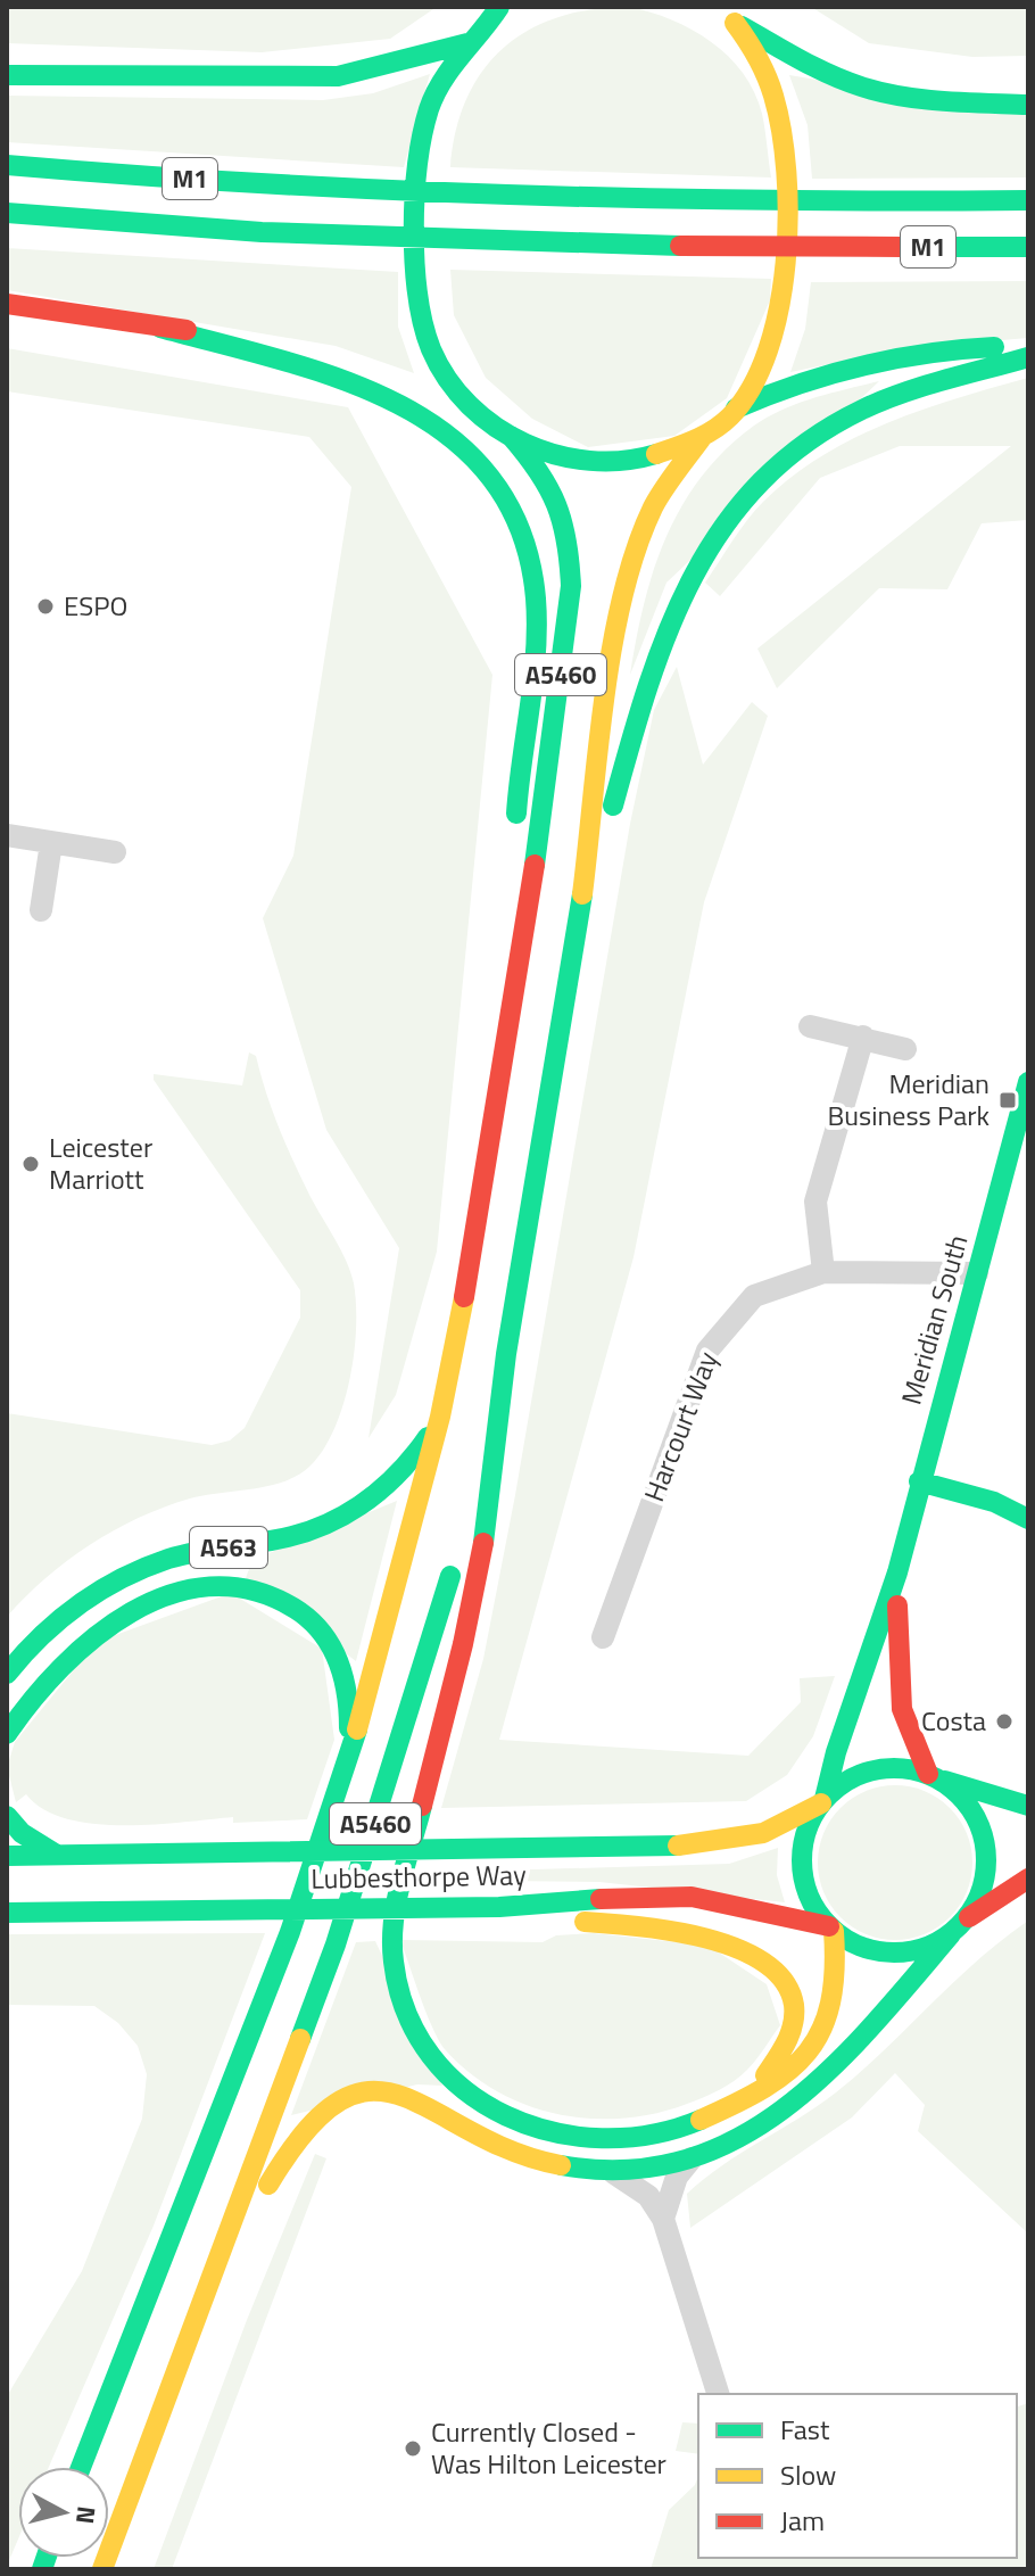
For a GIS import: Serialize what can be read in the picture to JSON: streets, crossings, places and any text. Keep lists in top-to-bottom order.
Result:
{
  "streets": {
    "main road": [
      "M1",
      "A5460",
      "Meridian South",
      "A563",
      "Lubbesthorpe Way"
    ],
    "street": ["Harcourt Way"]
  },
  "crossings": [
    ["A5460", "A563"],
    ["Meridian South", "Harcourt Way"],
    ["Meridian South", "Lubbesthorpe Way"]
  ],
  "places": {
    "other": [
      "ESPO",
      "Leicester Marriott",
      "Costa",
      "Currently Closed - Was Hilton Leicester"
    ],
    "transit": ["Meridian Business Park"]
  },
  "legend": ["Fast", "Slow", "Jam"],
  "north": "right"
}
